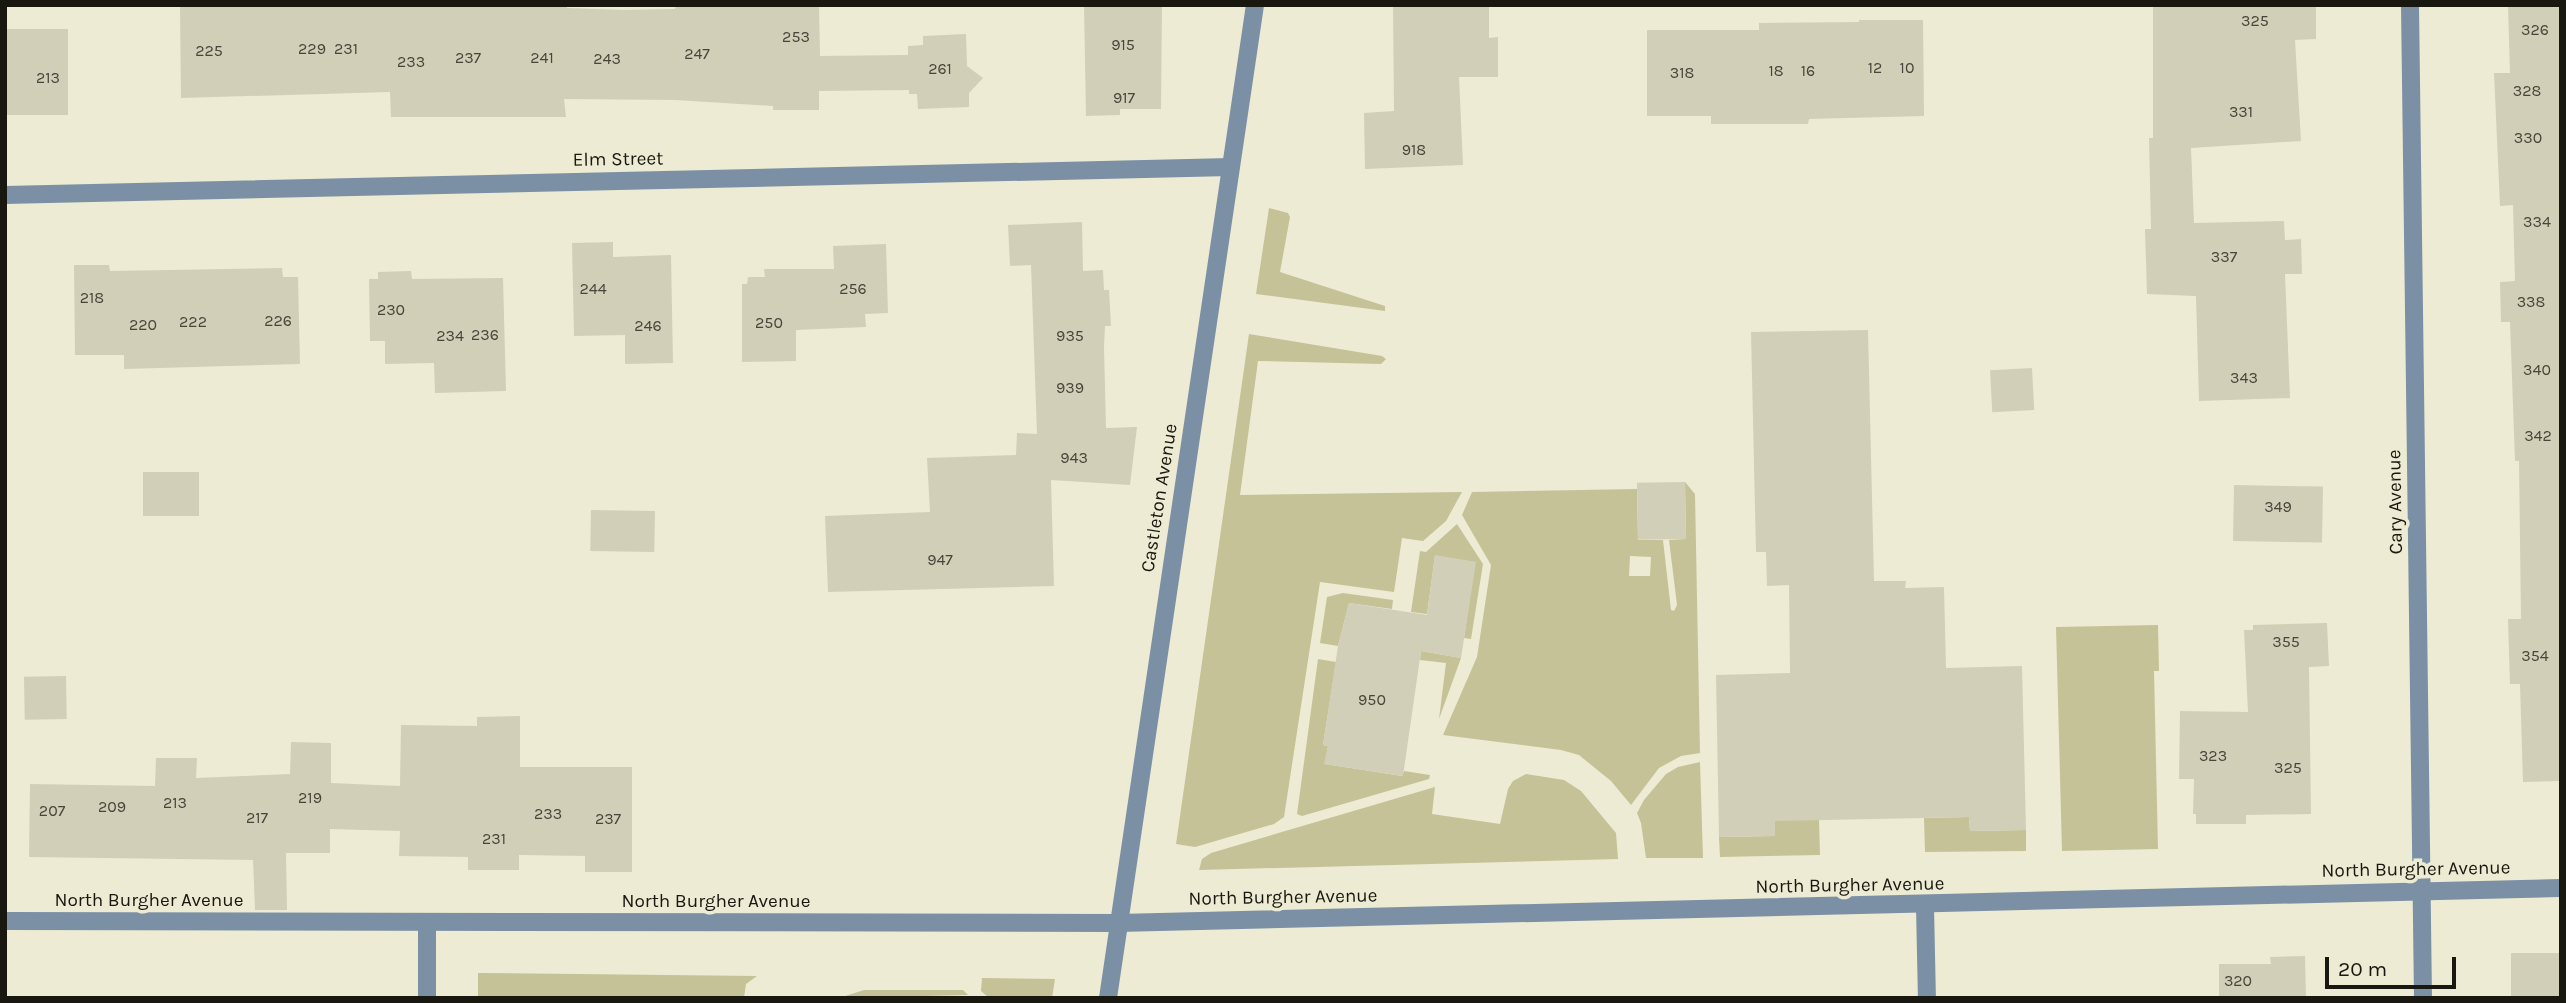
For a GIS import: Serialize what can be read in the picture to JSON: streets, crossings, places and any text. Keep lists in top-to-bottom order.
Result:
{
  "streets": {
    "street": [
      "Elm Street",
      "Castleton Avenue",
      "Cary Avenue",
      "North Burgher Avenue"
    ]
  },
  "crossings": [
    ["Elm Street", "Castleton Avenue"],
    ["Castleton Avenue", "North Burgher Avenue"],
    ["Cary Avenue", "North Burgher Avenue"]
  ],
  "house_numbers": [
    "325",
    "326",
    "253",
    "915",
    "229",
    "231",
    "225",
    "247",
    "237",
    "241",
    "243",
    "233",
    "12",
    "10",
    "261",
    "18",
    "16",
    "318",
    "213",
    "328",
    "917",
    "331",
    "330",
    "918",
    "334",
    "337",
    "244",
    "256",
    "218",
    "338",
    "230",
    "226",
    "222",
    "250",
    "220",
    "246",
    "236",
    "234",
    "935",
    "340",
    "343",
    "939",
    "342",
    "943",
    "349",
    "947",
    "355",
    "354",
    "950",
    "323",
    "325",
    "219",
    "213",
    "209",
    "207",
    "233",
    "217",
    "237",
    "231",
    "320"
  ],
  "scale_bar": "20 m"
}
